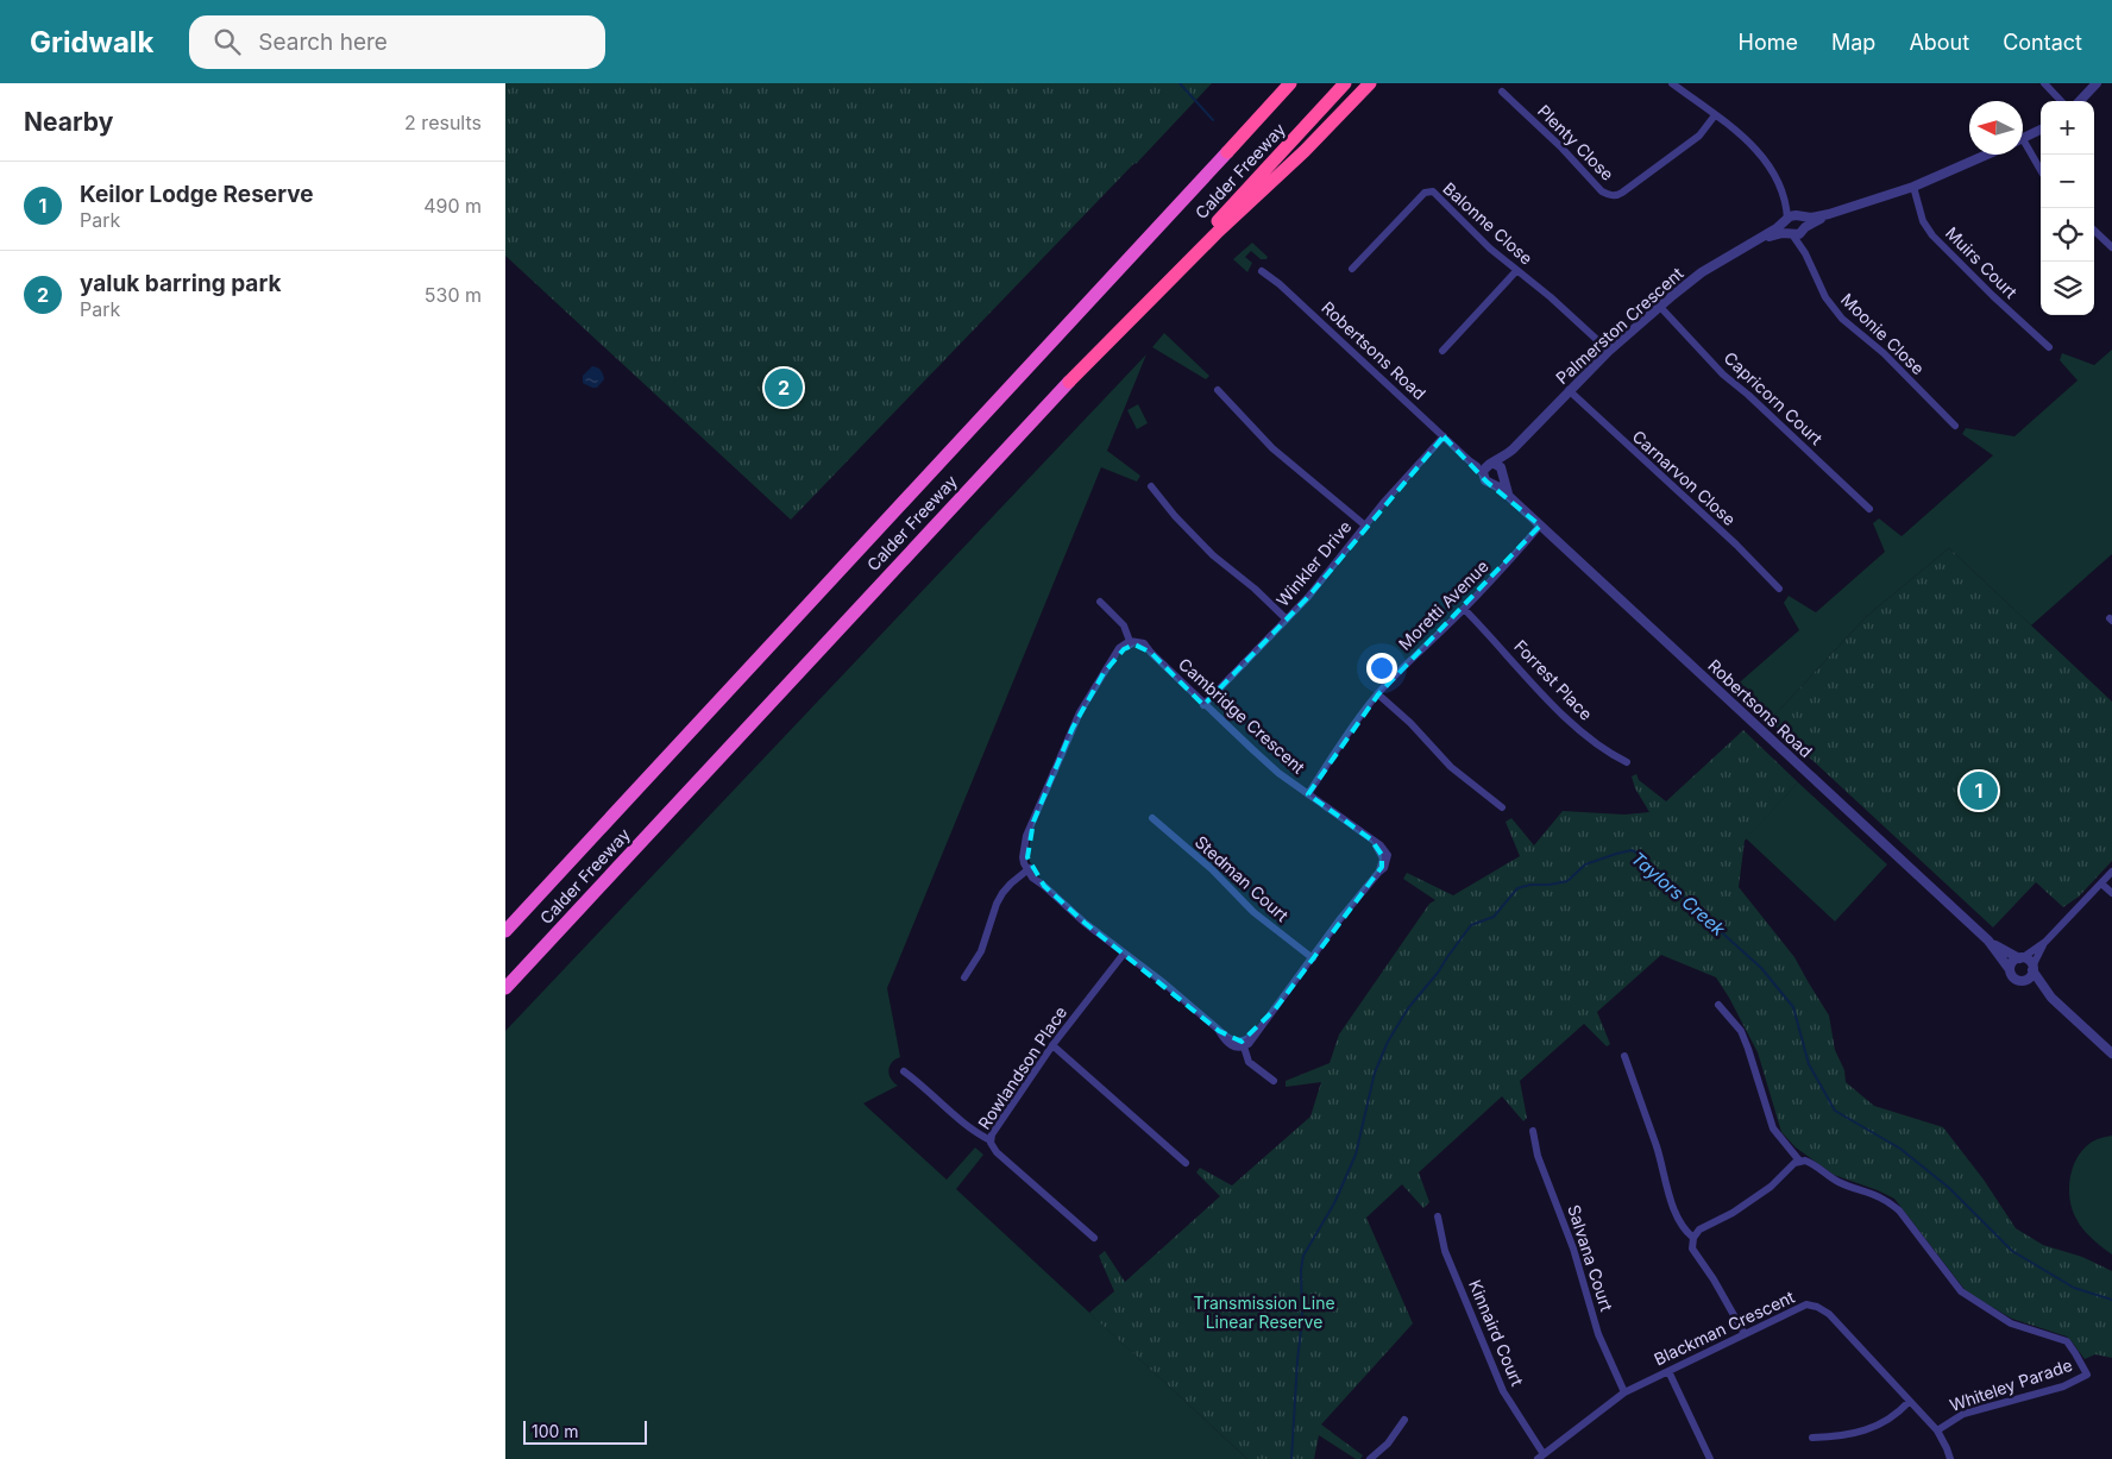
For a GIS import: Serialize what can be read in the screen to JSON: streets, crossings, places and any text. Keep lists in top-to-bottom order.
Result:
{
  "streets": {
    "highway": ["Calder Freeway"],
    "street": [
      "Plenty Close",
      "Balonne Close",
      "Muirs Court",
      "Palmerston Crescent",
      "Moonie Close",
      "Robertsons Road",
      "Capricorn Court",
      "Carnarvon Close",
      "Winkler Drive",
      "Moretti Avenue",
      "Forrest Place",
      "Cambridge Crescent",
      "Stedman Court",
      "Rowlandson Place",
      "Salvana Court",
      "Blackman Crescent",
      "Kinnaird Court",
      "Whiteley Parade"
    ]
  },
  "crossings": [
    ["Balonne Close", "Palmerston Crescent"],
    ["Palmerston Crescent", "Moonie Close"],
    ["Palmerston Crescent", "Robertsons Road"],
    ["Palmerston Crescent", "Capricorn Court"],
    ["Palmerston Crescent", "Carnarvon Close"],
    ["Robertsons Road", "Winkler Drive"],
    ["Robertsons Road", "Moretti Avenue"],
    ["Winkler Drive", "Cambridge Crescent"],
    ["Moretti Avenue", "Forrest Place"],
    ["Moretti Avenue", "Cambridge Crescent"],
    ["Cambridge Crescent", "Stedman Court"],
    ["Salvana Court", "Blackman Crescent"],
    ["Blackman Crescent", "Kinnaird Court"],
    ["Blackman Crescent", "Whiteley Parade"]
  ],
  "water": ["Taylors Creek"],
  "parks": ["Transmission Line Linear Reserve"],
  "scale_bar": "100 m",
  "north": "left",
  "page": {
    "header": "Gridwalk",
    "search": "Search here",
    "nav": [
      "Home",
      "Map",
      "About",
      "Contact"
    ],
    "heading": ["Nearby", "2 results"],
    "map_buttons": ["+", "−"],
    "list": [
      {
        "mark": "1",
        "name": "Keilor Lodge Reserve",
        "note": "Park",
        "value": "490 m"
      },
      {
        "mark": "2",
        "name": "yaluk barring park",
        "note": "Park",
        "value": "530 m"
      }
    ],
    "pins": ["2", "1"],
    "scale": "100 m"
  }
}
